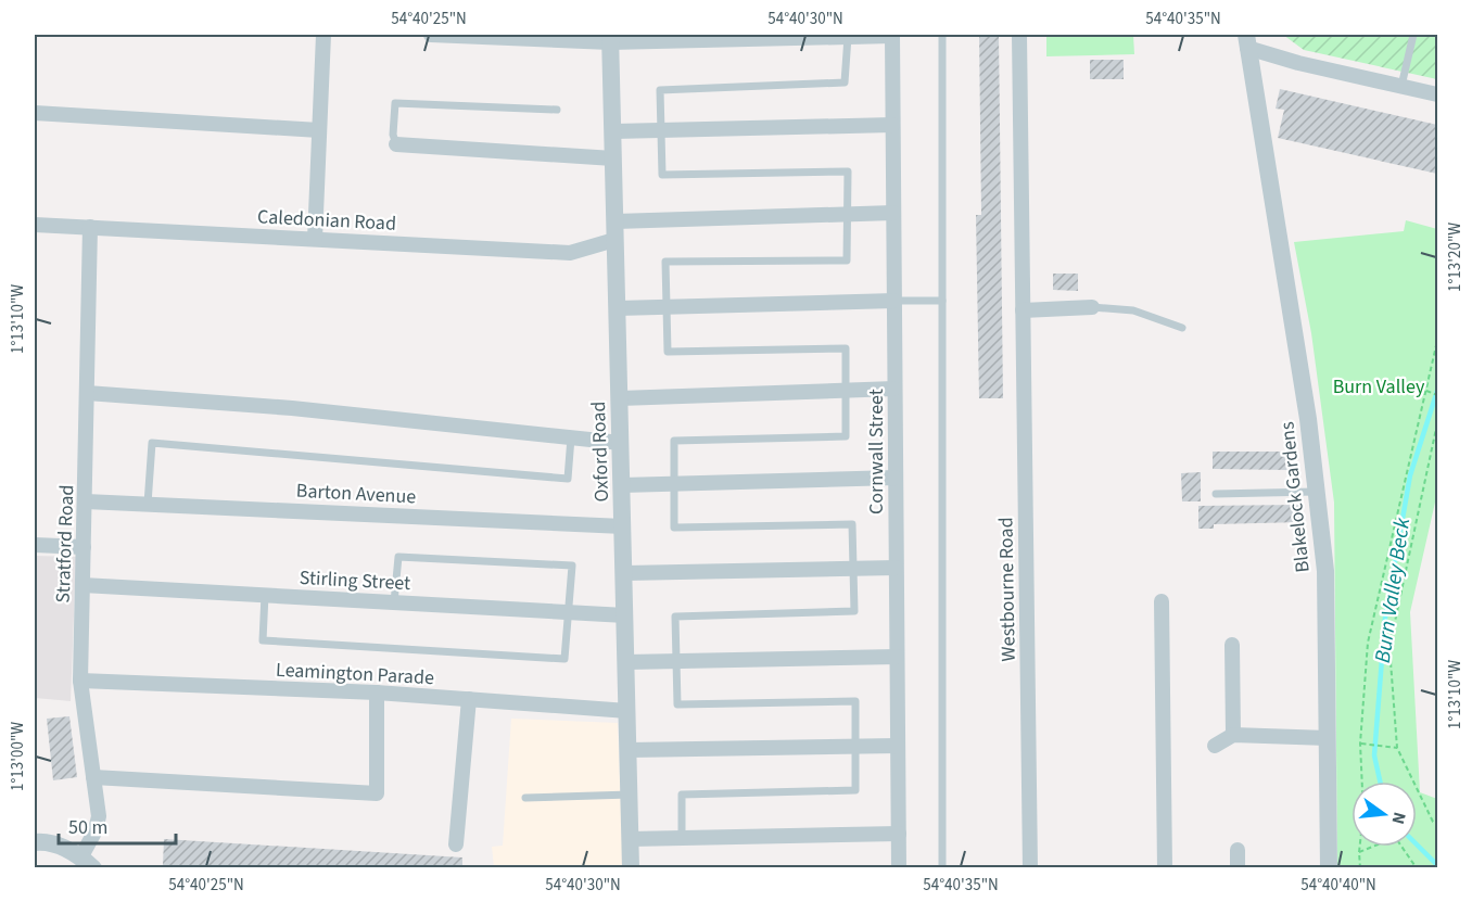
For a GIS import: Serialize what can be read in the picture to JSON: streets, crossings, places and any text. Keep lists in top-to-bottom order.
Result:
{
  "streets": {
    "street": [
      "Caledonian Road",
      "Oxford Road",
      "Cornwall Street",
      "Barton Avenue",
      "Blakelock Gardens",
      "Stratford Road",
      "Stirling Street",
      "Westbourne Road",
      "Leamington Parade"
    ]
  },
  "crossings": [
    ["Caledonian Road", "Oxford Road"],
    ["Caledonian Road", "Stratford Road"],
    ["Oxford Road", "Barton Avenue"],
    ["Oxford Road", "Stirling Street"],
    ["Oxford Road", "Leamington Parade"],
    ["Barton Avenue", "Stratford Road"],
    ["Stratford Road", "Stirling Street"],
    ["Stratford Road", "Leamington Parade"]
  ],
  "water": ["Burn Valley Beck"],
  "parks": ["Burn Valley"],
  "scale_bar": "50 m",
  "north": "right",
  "coordinates": [
    "54°40'25\"N",
    "54°40'30\"N",
    "54°40'35\"N",
    "1°13'20\"W",
    "1°13'10\"W",
    "1°13'00\"W",
    "54°40'40\"N"
  ]
}
